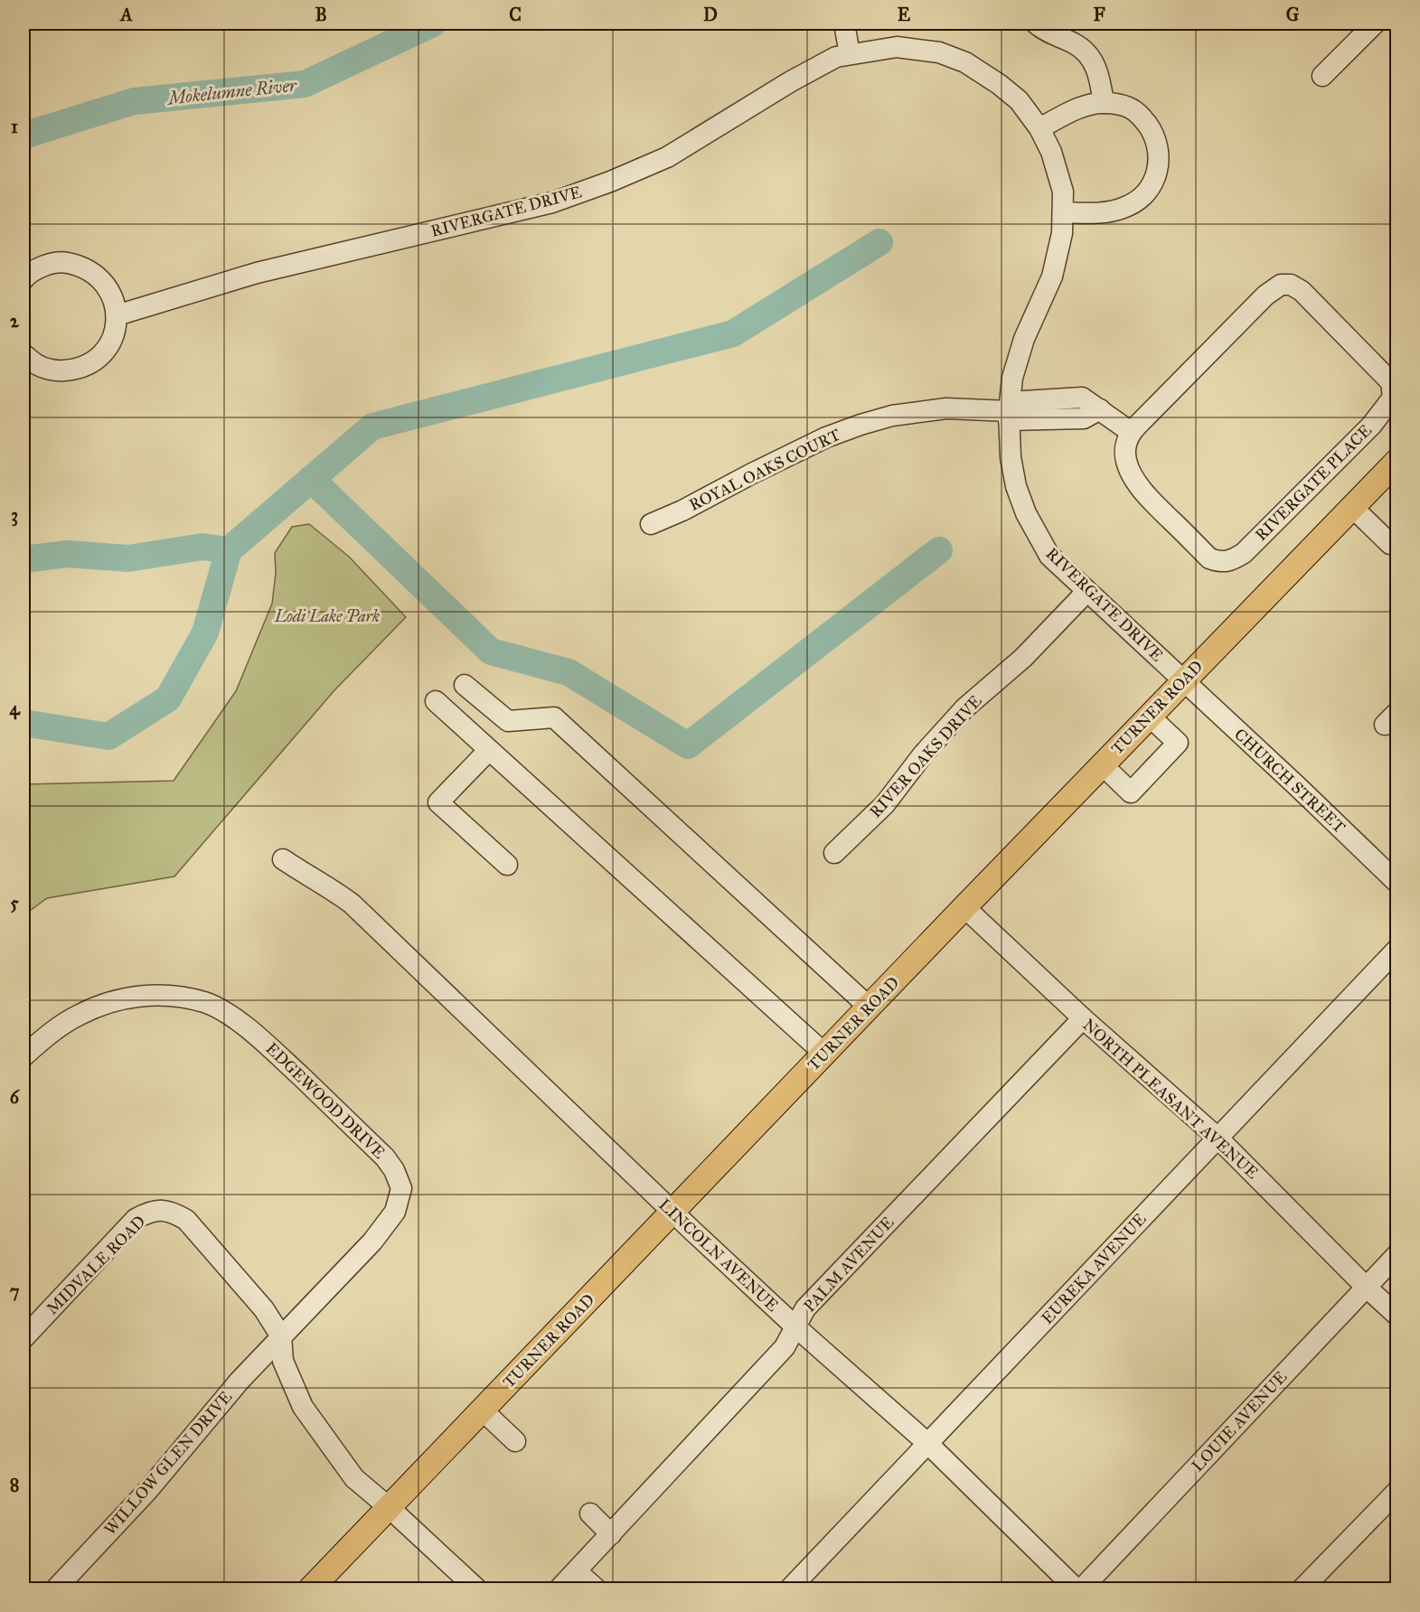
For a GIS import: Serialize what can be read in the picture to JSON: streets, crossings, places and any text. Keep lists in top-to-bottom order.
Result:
{
  "streets": {
    "main road": ["TURNER ROAD"],
    "street": [
      "RIVERGATE DRIVE",
      "ROYAL OAKS COURT",
      "RIVERGATE PLACE",
      "RIVER OAKS DRIVE",
      "CHURCH STREET",
      "NORTH PLEASANT AVENUE",
      "EDGEWOOD DRIVE",
      "LINCOLN AVENUE",
      "PALM AVENUE",
      "MIDVALE ROAD",
      "EUREKA AVENUE",
      "LOUIE AVENUE",
      "WILLOW GLEN DRIVE"
    ]
  },
  "crossings": [
    ["RIVERGATE DRIVE", "ROYAL OAKS COURT"],
    ["RIVERGATE DRIVE", "TURNER ROAD"],
    ["RIVERGATE DRIVE", "RIVER OAKS DRIVE"],
    ["RIVERGATE DRIVE", "CHURCH STREET"],
    ["TURNER ROAD", "CHURCH STREET"],
    ["TURNER ROAD", "NORTH PLEASANT AVENUE"],
    ["TURNER ROAD", "LINCOLN AVENUE"],
    ["NORTH PLEASANT AVENUE", "PALM AVENUE"],
    ["NORTH PLEASANT AVENUE", "EUREKA AVENUE"],
    ["NORTH PLEASANT AVENUE", "LOUIE AVENUE"],
    ["EDGEWOOD DRIVE", "MIDVALE ROAD"],
    ["EDGEWOOD DRIVE", "WILLOW GLEN DRIVE"],
    ["LINCOLN AVENUE", "PALM AVENUE"],
    ["LINCOLN AVENUE", "EUREKA AVENUE"],
    ["MIDVALE ROAD", "WILLOW GLEN DRIVE"]
  ],
  "water": ["Mokelumne River"],
  "parks": ["Lodi Lake Park"],
  "grid": {
    "columns": [
      "A",
      "B",
      "C",
      "D",
      "E",
      "F",
      "G"
    ],
    "rows": [
      "1",
      "2",
      "3",
      "4",
      "5",
      "6",
      "7",
      "8"
    ]
  }
}
